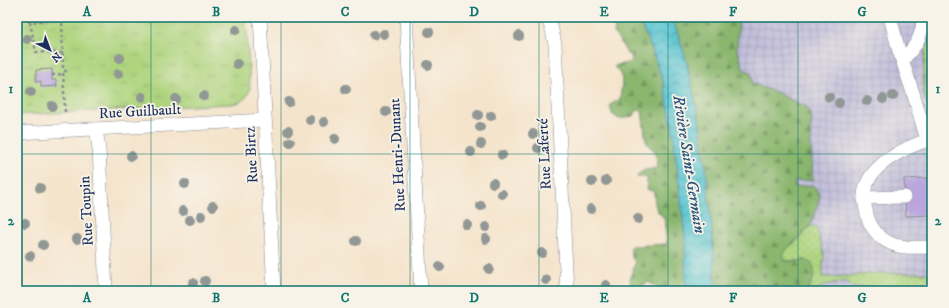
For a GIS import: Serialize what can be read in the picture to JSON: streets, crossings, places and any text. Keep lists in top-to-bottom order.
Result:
{
  "streets": {
    "street": [
      "Rue Guilbault",
      "Rue Laferté",
      "Rue Birtz",
      "Rue Henri-Dunant",
      "Rue Toupin"
    ]
  },
  "crossings": [
    ["Rue Guilbault", "Rue Birtz"],
    ["Rue Guilbault", "Rue Toupin"]
  ],
  "water": ["Rivière Saint-Germain"],
  "north": "bottom right",
  "grid": {
    "columns": [
      "A",
      "B",
      "C",
      "D",
      "E",
      "F",
      "G"
    ],
    "rows": ["1", "2"]
  }
}
